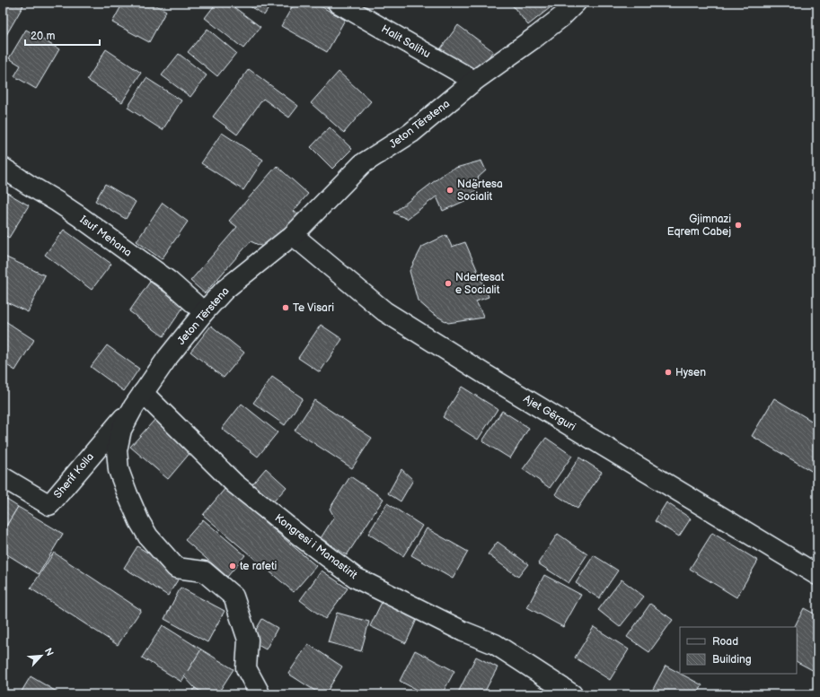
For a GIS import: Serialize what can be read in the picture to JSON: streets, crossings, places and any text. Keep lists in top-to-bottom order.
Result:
{
  "streets": {
    "street": [
      "Halit Salihu",
      "Jeton Tërstena",
      "Isuf Mehana",
      "Ajet Gërguri",
      "Sherif Kolla",
      "Kongresi i Manastirit"
    ]
  },
  "crossings": [
    ["Halit Salihu", "Jeton Tërstena"],
    ["Jeton Tërstena", "Isuf Mehana"],
    ["Jeton Tërstena", "Ajet Gërguri"],
    ["Jeton Tërstena", "Sherif Kolla"],
    ["Jeton Tërstena", "Kongresi i Manastirit"],
    ["Sherif Kolla", "Kongresi i Manastirit"]
  ],
  "places": [
    "Ndërtesa Socialit",
    "Gjimnazi Eqrem Cabej",
    "Ndertesat e Socialit",
    "Te Visari",
    "Hysen",
    "te rafeti"
  ],
  "legend": ["Road", "Building"],
  "scale_bar": "20 m",
  "north": "top right"
}
